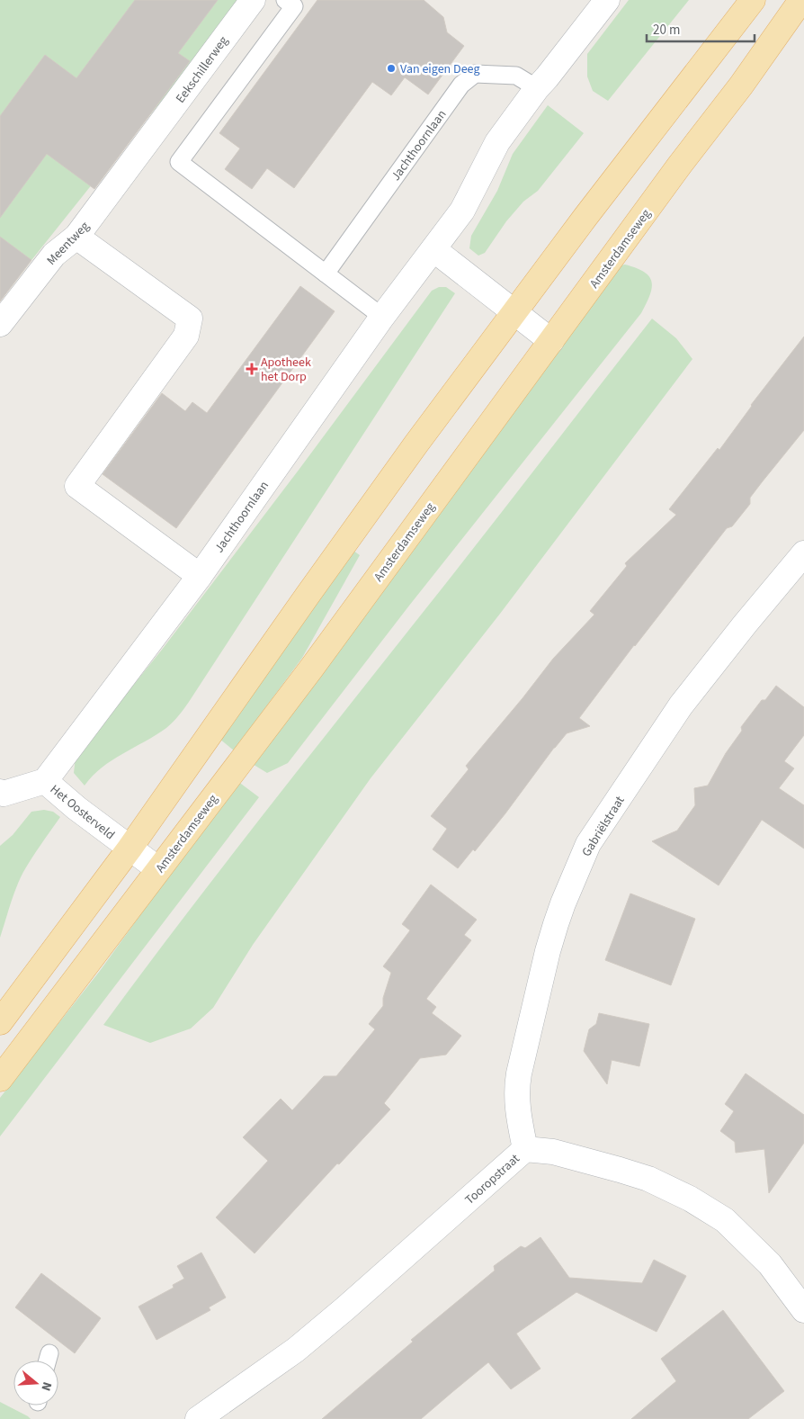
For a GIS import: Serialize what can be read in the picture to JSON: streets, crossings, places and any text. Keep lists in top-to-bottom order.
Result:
{
  "streets": {
    "main road": ["Amsterdamseweg"],
    "street": [
      "Eekschillerweg",
      "Jachthoornlaan",
      "Meentweg",
      "Het Oosterveld",
      "Gabriëlstraat",
      "Tooropstraat"
    ]
  },
  "crossings": [
    ["Eekschillerweg", "Meentweg"],
    ["Jachthoornlaan", "Het Oosterveld"],
    ["Amsterdamseweg", "Het Oosterveld"],
    ["Gabriëlstraat", "Tooropstraat"]
  ],
  "places": {
    "other": ["Van eigen Deeg"],
    "health": ["Apotheek het Dorp"]
  },
  "scale_bar": "20 m",
  "north": "right"
}
